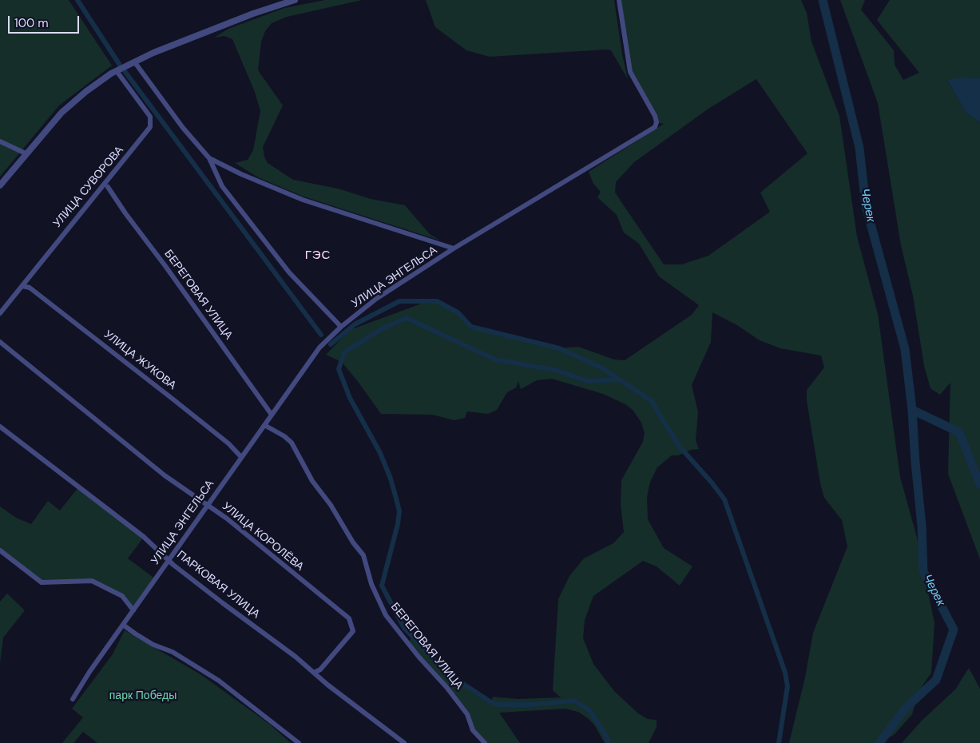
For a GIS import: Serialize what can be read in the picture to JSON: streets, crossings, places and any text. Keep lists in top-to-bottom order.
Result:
{
  "streets": {
    "street": [
      "УЛИЦА СУВОРОВА",
      "УЛИЦА ЭНГЕЛЬСА",
      "БЕРЕГОВАЯ УЛИЦА",
      "УЛИЦА ЖУКОВА",
      "УЛИЦА КОРОЛЁВА",
      "ПАРКОВАЯ УЛИЦА"
    ]
  },
  "crossings": [
    ["УЛИЦА СУВОРОВА", "УЛИЦА ЖУКОВА"],
    ["УЛИЦА ЭНГЕЛЬСА", "БЕРЕГОВАЯ УЛИЦА"],
    ["УЛИЦА ЭНГЕЛЬСА", "УЛИЦА ЖУКОВА"],
    ["УЛИЦА ЭНГЕЛЬСА", "УЛИЦА КОРОЛЁВА"],
    ["УЛИЦА ЭНГЕЛЬСА", "ПАРКОВАЯ УЛИЦА"]
  ],
  "districts": ["ГЭС"],
  "water": ["Черек"],
  "parks": ["парк Победы"],
  "scale_bar": "100 m"
}
